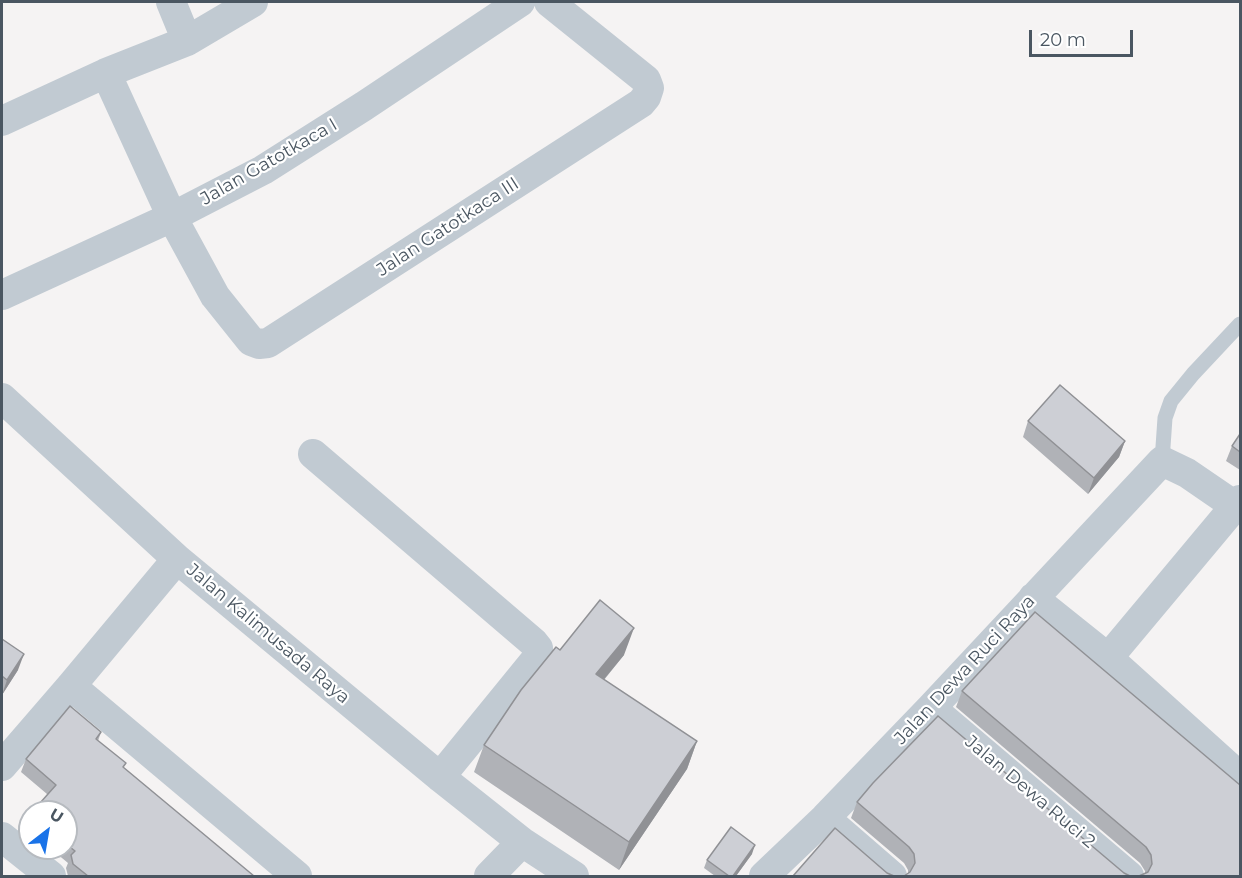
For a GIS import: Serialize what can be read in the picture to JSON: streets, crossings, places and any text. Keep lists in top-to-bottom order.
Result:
{
  "streets": {
    "street": [
      "Jalan Gatotkaca I",
      "Jalan Gatotkaca III",
      "Jalan Kalimusada Raya",
      "Jalan Dewa Ruci Raya",
      "Jalan Dewa Ruci 2"
    ]
  },
  "crossings": [
    ["Jalan Gatotkaca I", "Jalan Gatotkaca III"],
    ["Jalan Dewa Ruci Raya", "Jalan Dewa Ruci 2"]
  ],
  "scale_bar": "20 m",
  "north": "top right"
}
